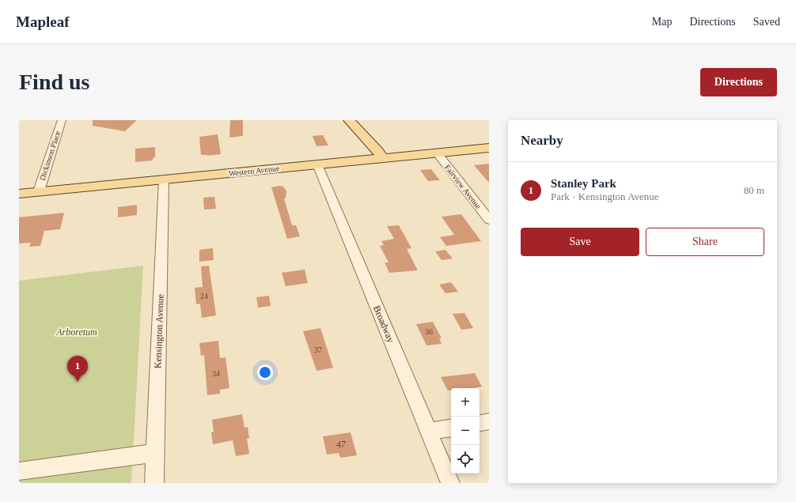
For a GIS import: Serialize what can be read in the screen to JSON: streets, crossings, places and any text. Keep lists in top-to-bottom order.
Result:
{
  "streets": {
    "main road": ["Western Avenue"],
    "street": [
      "Dickinson Place",
      "Fairview Avenue",
      "Broadway",
      "Kensington Avenue"
    ]
  },
  "crossings": [
    ["Dickinson Place", "Western Avenue"],
    ["Western Avenue", "Fairview Avenue"],
    ["Western Avenue", "Broadway"],
    ["Western Avenue", "Kensington Avenue"]
  ],
  "parks": ["Arboretum"],
  "house_numbers": [
    "24",
    "36",
    "37",
    "34",
    "47"
  ],
  "page": {
    "header": "Mapleaf",
    "nav": ["Map", "Directions", "Saved"],
    "buttons": [
      "Directions",
      ["Save", "Share"]
    ],
    "title": "Find us",
    "heading": "Nearby",
    "list": [
      {
        "mark": "1",
        "name": "Stanley Park",
        "note": "Park · Kensington Avenue",
        "value": "80 m"
      }
    ],
    "pins": "1",
    "map_buttons": ["+", "−"]
  }
}
